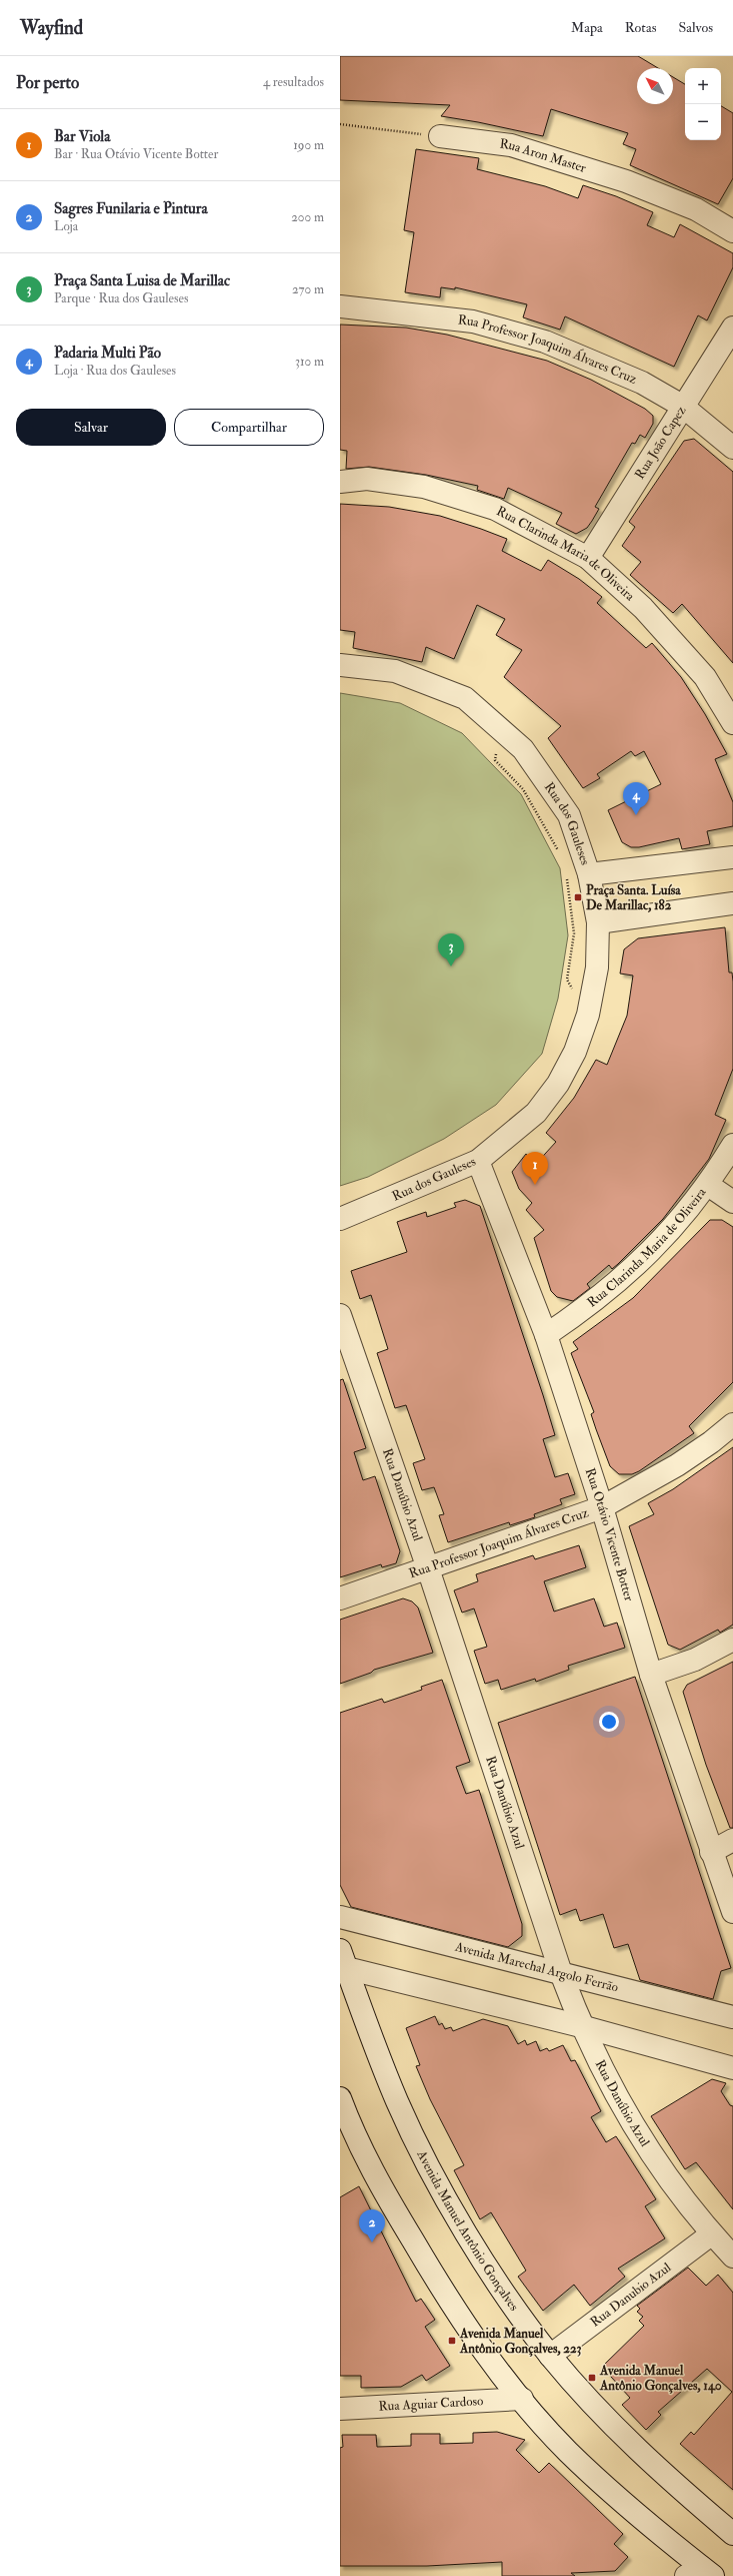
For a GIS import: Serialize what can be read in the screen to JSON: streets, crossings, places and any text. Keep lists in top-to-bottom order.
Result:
{
  "streets": {
    "street": [
      "Rua Aron Master",
      "Rua Professor Joaquim Álvares Cruz",
      "Rua João Capez",
      "Rua Clarinda Maria de Oliveira",
      "Rua dos Gauleses",
      "Rua Danúbio Azul",
      "Rua Otávio Vicente Botter",
      "Avenida Marechal Argolo Ferrão",
      "Avenida Manuel Antônio Gonçalves",
      "Rua Danubio Azul",
      "Rua Aguiar Cardoso"
    ]
  },
  "crossings": [
    ["Rua Professor Joaquim Álvares Cruz", "Rua João Capez"],
    ["Rua Professor Joaquim Álvares Cruz", "Rua Danúbio Azul"],
    ["Rua Professor Joaquim Álvares Cruz", "Rua Otávio Vicente Botter"],
    ["Rua João Capez", "Rua Clarinda Maria de Oliveira"],
    ["Rua Clarinda Maria de Oliveira", "Rua Otávio Vicente Botter"],
    ["Rua dos Gauleses", "Rua Otávio Vicente Botter"],
    ["Rua Danúbio Azul", "Avenida Marechal Argolo Ferrão"],
    ["Rua Danúbio Azul", "Rua Danubio Azul"],
    ["Avenida Manuel Antônio Gonçalves", "Rua Danubio Azul"]
  ],
  "places": {
    "transit": ["Praça Santa. Luísa De Marillac, 182", "Avenida Manuel Antônio Gonçalves, 223", "Avenida Manuel Antônio Gonçalves, 140"]
  },
  "north": "top left",
  "page": {
    "header": "Wayfind",
    "nav": ["Mapa", "Rotas", "Salvos"],
    "heading": ["Por perto", "4 resultados"],
    "map_buttons": ["+", "−"],
    "list": [
      {
        "mark": "1",
        "name": "Bar Viola",
        "note": "Bar · Rua Otávio Vicente Botter",
        "value": "190 m"
      },
      {
        "mark": "2",
        "name": "Sagres Funilaria e Pintura",
        "note": "Loja",
        "value": "200 m"
      },
      {
        "mark": "3",
        "name": "Praça Santa Luisa de Marillac",
        "note": "Parque · Rua dos Gauleses",
        "value": "270 m"
      },
      {
        "mark": "4",
        "name": "Padaria Multi Pão",
        "note": "Loja · Rua dos Gauleses",
        "value": "310 m"
      }
    ],
    "buttons": ["Salvar", "Compartilhar"],
    "pins": [
      "4",
      "3",
      "1",
      "2"
    ]
  }
}
